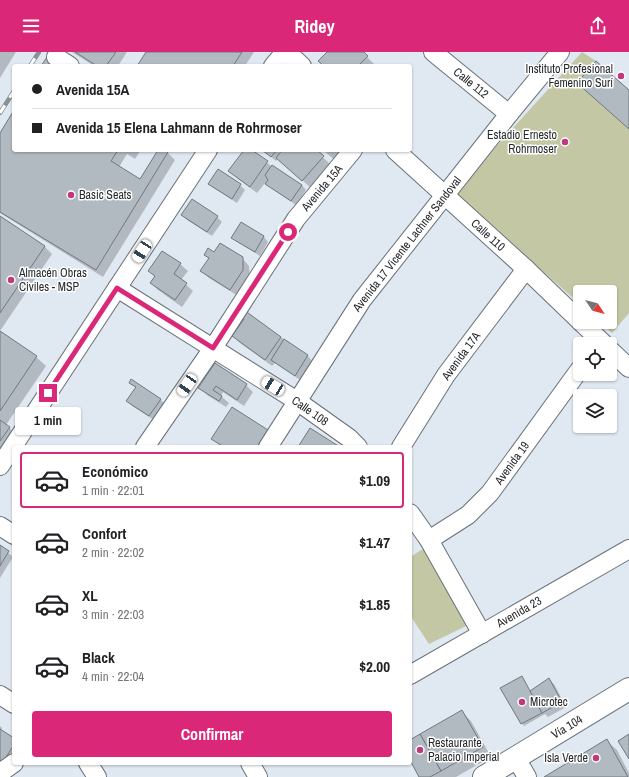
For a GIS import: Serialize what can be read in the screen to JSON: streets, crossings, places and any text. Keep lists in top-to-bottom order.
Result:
{
  "streets": {
    "main road": ["Vía 104"],
    "street": [
      "Calle 112",
      "Avenida 15A",
      "Calle 110",
      "Avenida 17 Vicente Lachner Sandoval",
      "Avenida 17A",
      "Calle 108",
      "Avenida 19",
      "Avenida 23"
    ]
  },
  "crossings": [
    ["Calle 112", "Avenida 17 Vicente Lachner Sandoval"],
    ["Avenida 15A", "Calle 108"],
    ["Calle 110", "Avenida 17 Vicente Lachner Sandoval"],
    ["Calle 110", "Avenida 17A"],
    ["Avenida 17 Vicente Lachner Sandoval", "Calle 108"]
  ],
  "places": [
    "Instituto Profesional Femenino Surí",
    "Estadio Ernesto Rohrmoser",
    "Basic Seats",
    "Almacén Obras Civiles - MSP",
    "Microtec",
    "Restaurante Palacio Imperial",
    "Isla Verde"
  ],
  "north": "bottom right",
  "page": {
    "header": "Ridey",
    "banner": ["Avenida 15A", "Avenida 15 Elena Lahmann de Rohrmoser"],
    "bubble": "1 min",
    "list": [
      {
        "name": "Económico",
        "note": "1 min · 22:01",
        "value": "$1.09"
      },
      {
        "name": "Confort",
        "note": "2 min · 22:02",
        "value": "$1.47"
      },
      {
        "name": "XL",
        "note": "3 min · 22:03",
        "value": "$1.85"
      },
      {
        "name": "Black",
        "note": "4 min · 22:04",
        "value": "$2.00"
      }
    ],
    "buttons": "Confirmar"
  }
}
